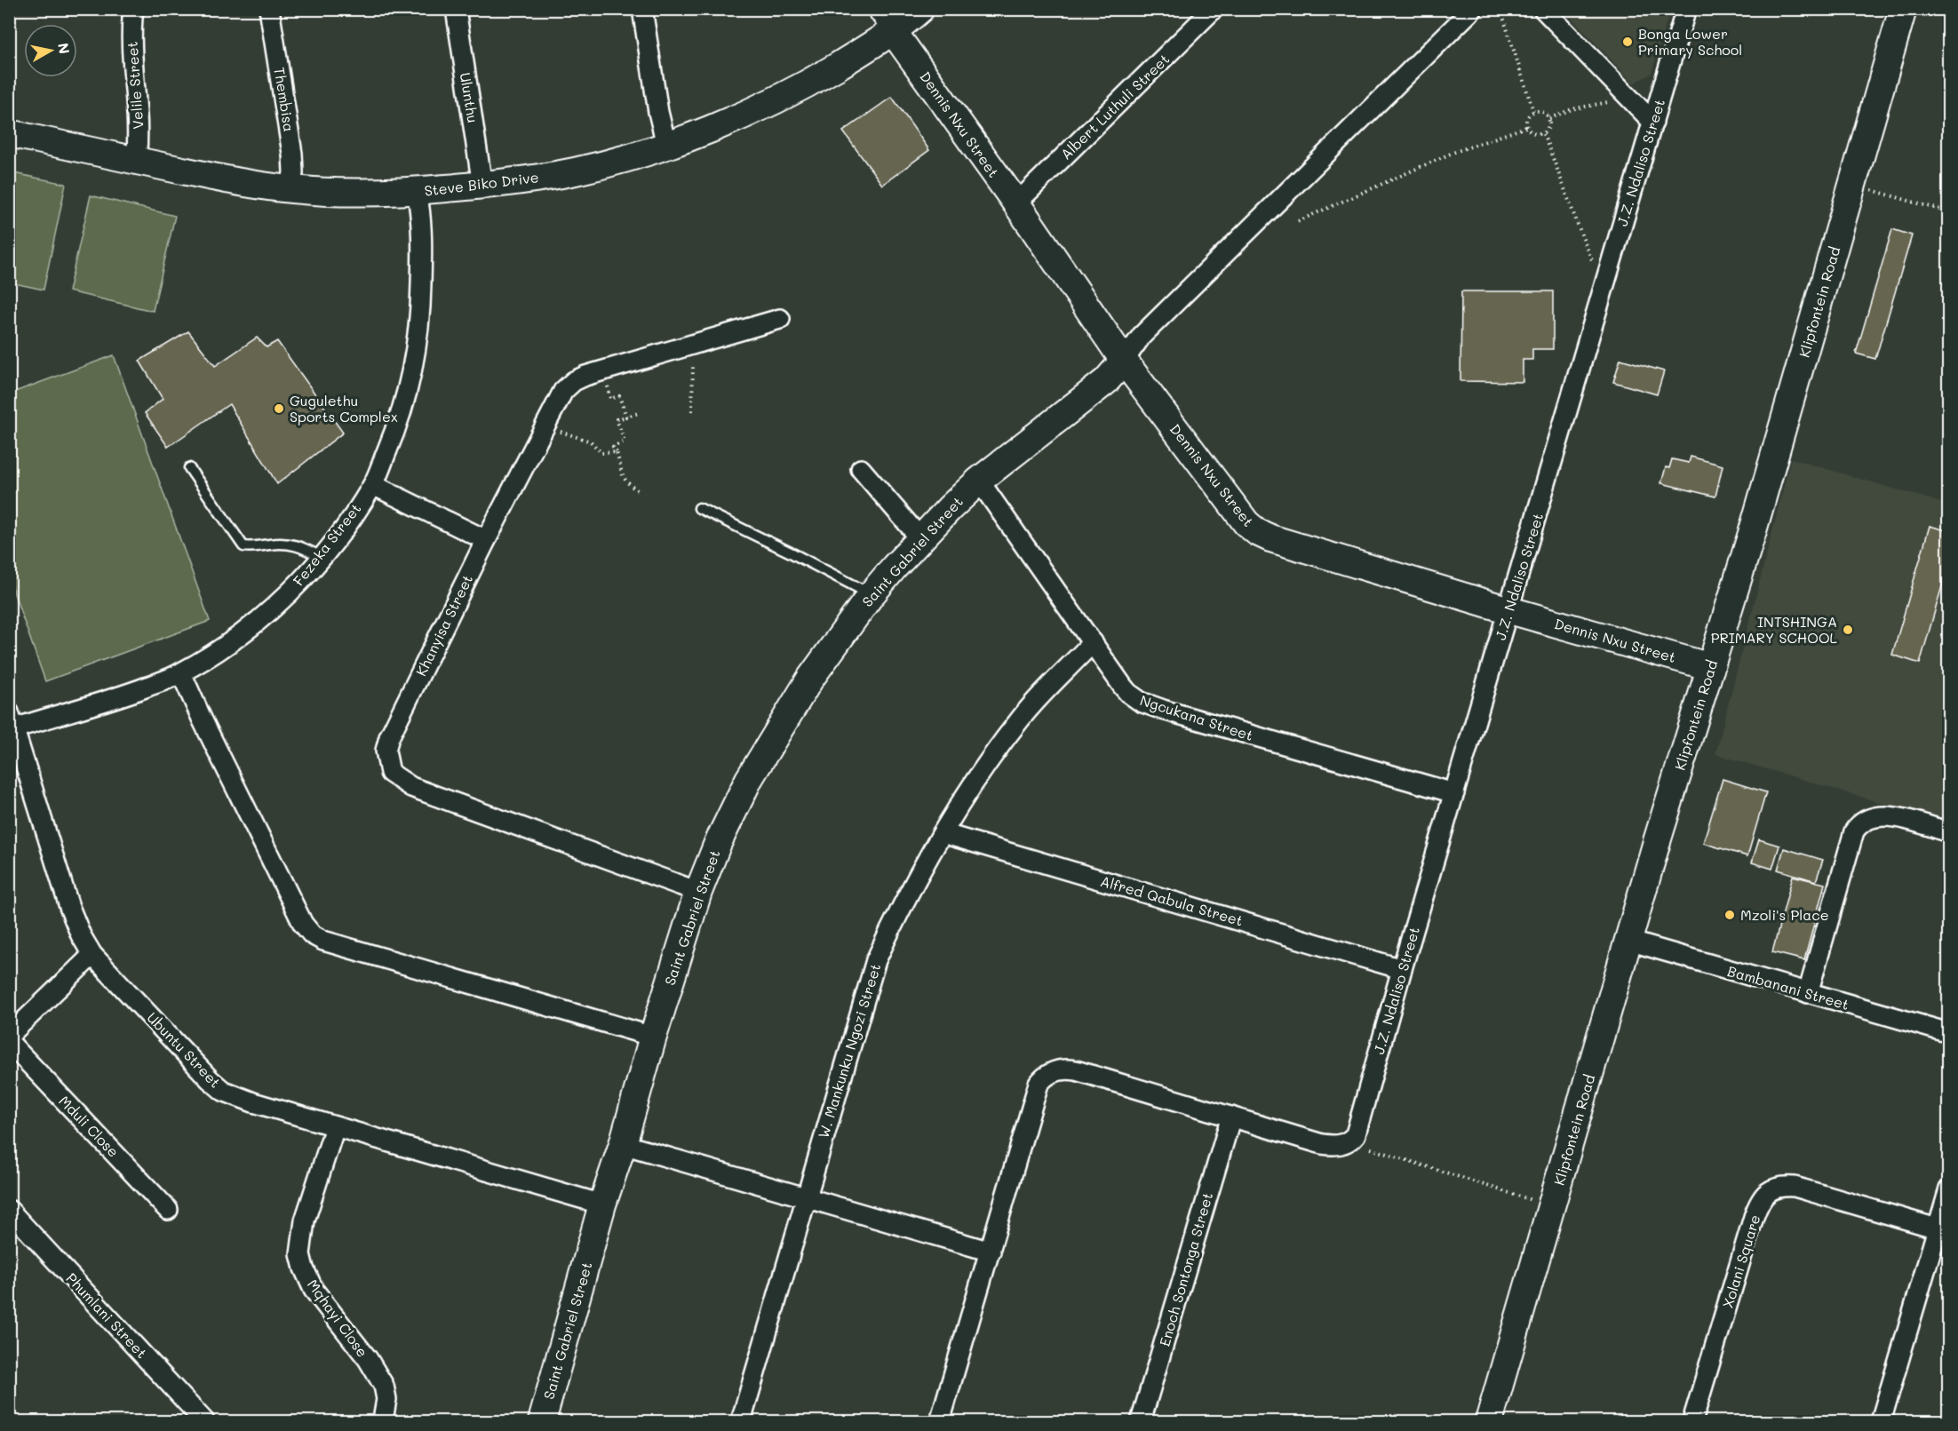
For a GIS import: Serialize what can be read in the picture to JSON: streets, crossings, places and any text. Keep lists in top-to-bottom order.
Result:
{
  "streets": {
    "main road": [
      "Dennis Nxu Street",
      "Steve Biko Drive",
      "Klipfontein Road",
      "Saint Gabriel Street"
    ],
    "street": [
      "Velile Street",
      "Ulunthu",
      "Thembisa",
      "Albert Luthuli Street",
      "J.Z. Ndaliso Street",
      "Fezeka Street",
      "Khanyisa Street",
      "Ngcukana Street",
      "Alfred Qabula Street",
      "Bambanani Street",
      "Ubuntu Street",
      "W. Mankunku Ngozi Street",
      "Mduli Close",
      "Xolani Square",
      "Enoch Sontonga Street",
      "Phumlani Street",
      "Mqhayi Close"
    ]
  },
  "crossings": [
    ["Velile Street", "Steve Biko Drive"],
    ["Ulunthu", "Steve Biko Drive"],
    ["Thembisa", "Steve Biko Drive"],
    ["Albert Luthuli Street", "Dennis Nxu Street"],
    ["Dennis Nxu Street", "J.Z. Ndaliso Street"],
    ["Dennis Nxu Street", "Steve Biko Drive"],
    ["Dennis Nxu Street", "Klipfontein Road"],
    ["Dennis Nxu Street", "Saint Gabriel Street"],
    ["J.Z. Ndaliso Street", "Ngcukana Street"],
    ["J.Z. Ndaliso Street", "Alfred Qabula Street"],
    ["J.Z. Ndaliso Street", "Enoch Sontonga Street"],
    ["Steve Biko Drive", "Fezeka Street"],
    ["Klipfontein Road", "Bambanani Street"],
    ["Fezeka Street", "Ubuntu Street"],
    ["Saint Gabriel Street", "Khanyisa Street"],
    ["Saint Gabriel Street", "Ngcukana Street"],
    ["Saint Gabriel Street", "Ubuntu Street"],
    ["Ngcukana Street", "W. Mankunku Ngozi Street"],
    ["Alfred Qabula Street", "W. Mankunku Ngozi Street"],
    ["Ubuntu Street", "Mqhayi Close"]
  ],
  "places": [
    "Bonga Lower Primary School",
    "Gugulethu Sports Complex",
    "INTSHINGA PRIMARY SCHOOL",
    "Mzoli's Place"
  ],
  "north": "right"
}
